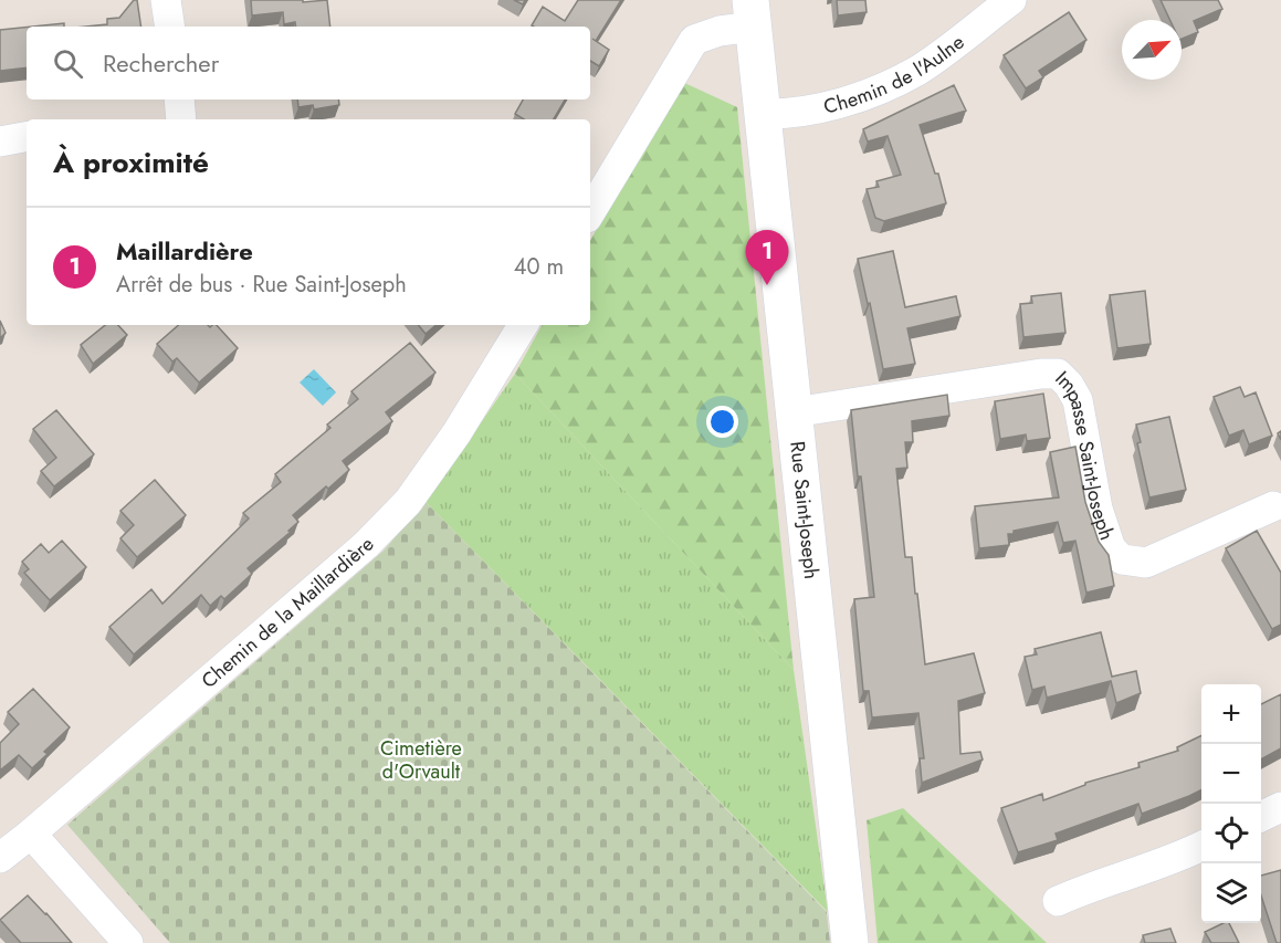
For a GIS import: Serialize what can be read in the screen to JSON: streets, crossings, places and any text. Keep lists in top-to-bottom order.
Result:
{
  "streets": {
    "main road": ["Rue Saint-Joseph"],
    "street": ["Chemin de l'Aulne", "Impasse Saint-Joseph", "Chemin de la Maillardière"]
  },
  "crossings": [
    ["Chemin de l'Aulne", "Rue Saint-Joseph"],
    ["Impasse Saint-Joseph", "Rue Saint-Joseph"]
  ],
  "parks": ["Cimetière d'Orvault"],
  "north": "top right",
  "page": {
    "search": "Rechercher",
    "heading": "À proximité",
    "list": [
      {
        "mark": "1",
        "name": "Maillardière",
        "note": "Arrêt de bus · Rue Saint-Joseph",
        "value": "40 m"
      }
    ],
    "pins": "1",
    "map_buttons": ["+", "−"]
  }
}
